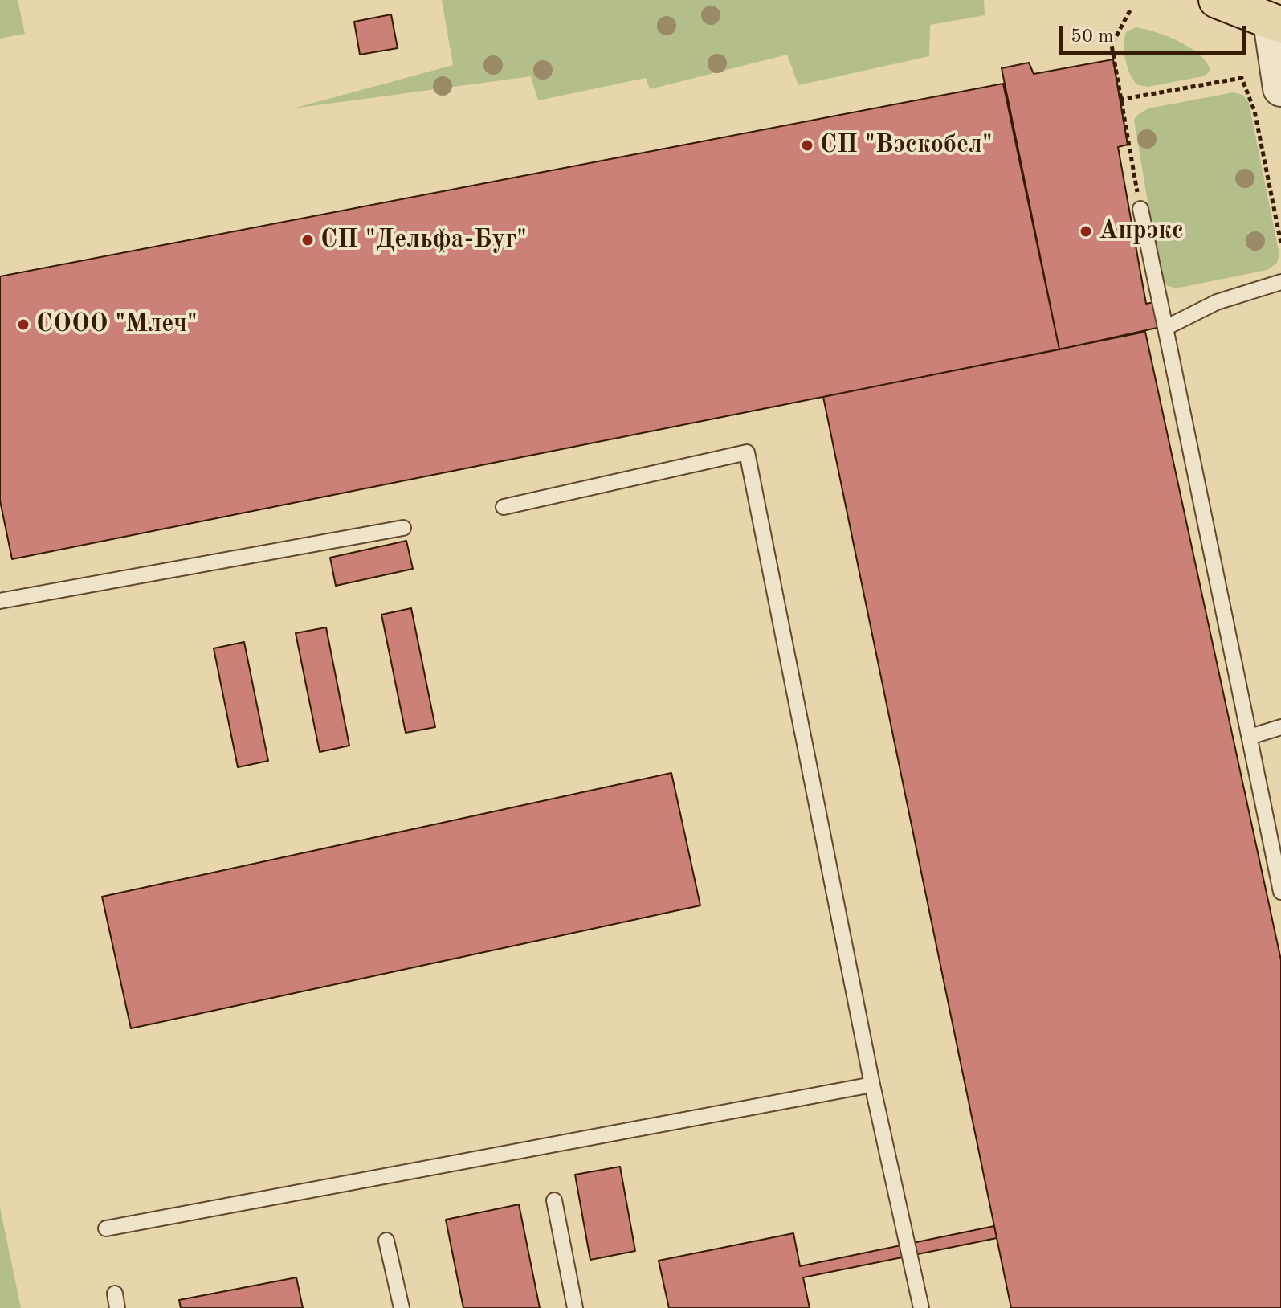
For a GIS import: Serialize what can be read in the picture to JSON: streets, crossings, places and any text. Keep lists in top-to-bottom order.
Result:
{
  "places": [
    "СП \"Вэскобел\"",
    "Анрэкс",
    "СП \"Дельфа-Буг\"",
    "СООО \"Млеч\""
  ],
  "scale_bar": "50 m"
}
